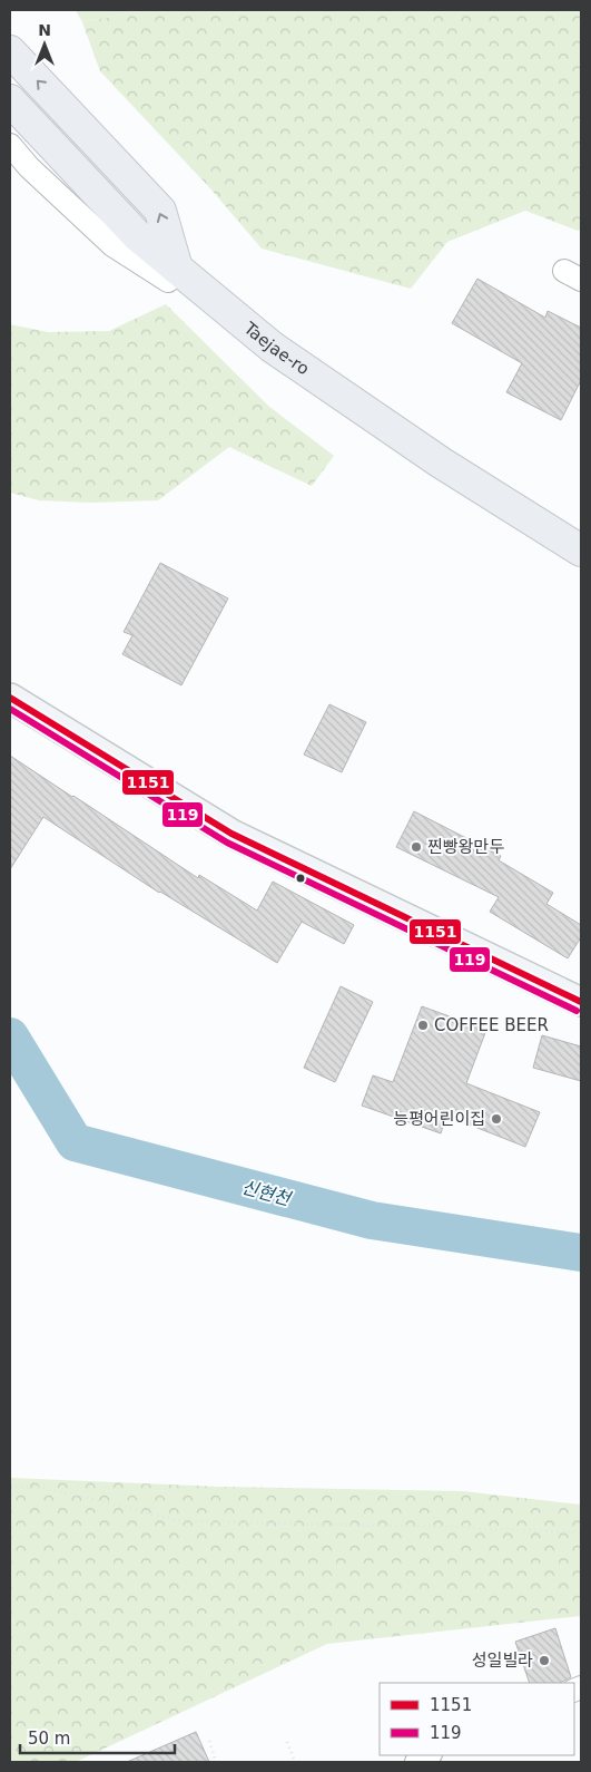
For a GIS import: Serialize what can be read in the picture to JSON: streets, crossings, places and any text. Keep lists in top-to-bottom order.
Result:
{
  "streets": {
    "highway": ["Taejae-ro"]
  },
  "water": ["신현천"],
  "places": [
    "찐빵왕만두",
    "COFFEE BEER",
    "능평어린이집",
    "성일빌라"
  ],
  "lines": ["transit line 1151", "transit line 119"],
  "legend": ["1151", "119"],
  "scale_bar": "50 m",
  "north": "top"
}
